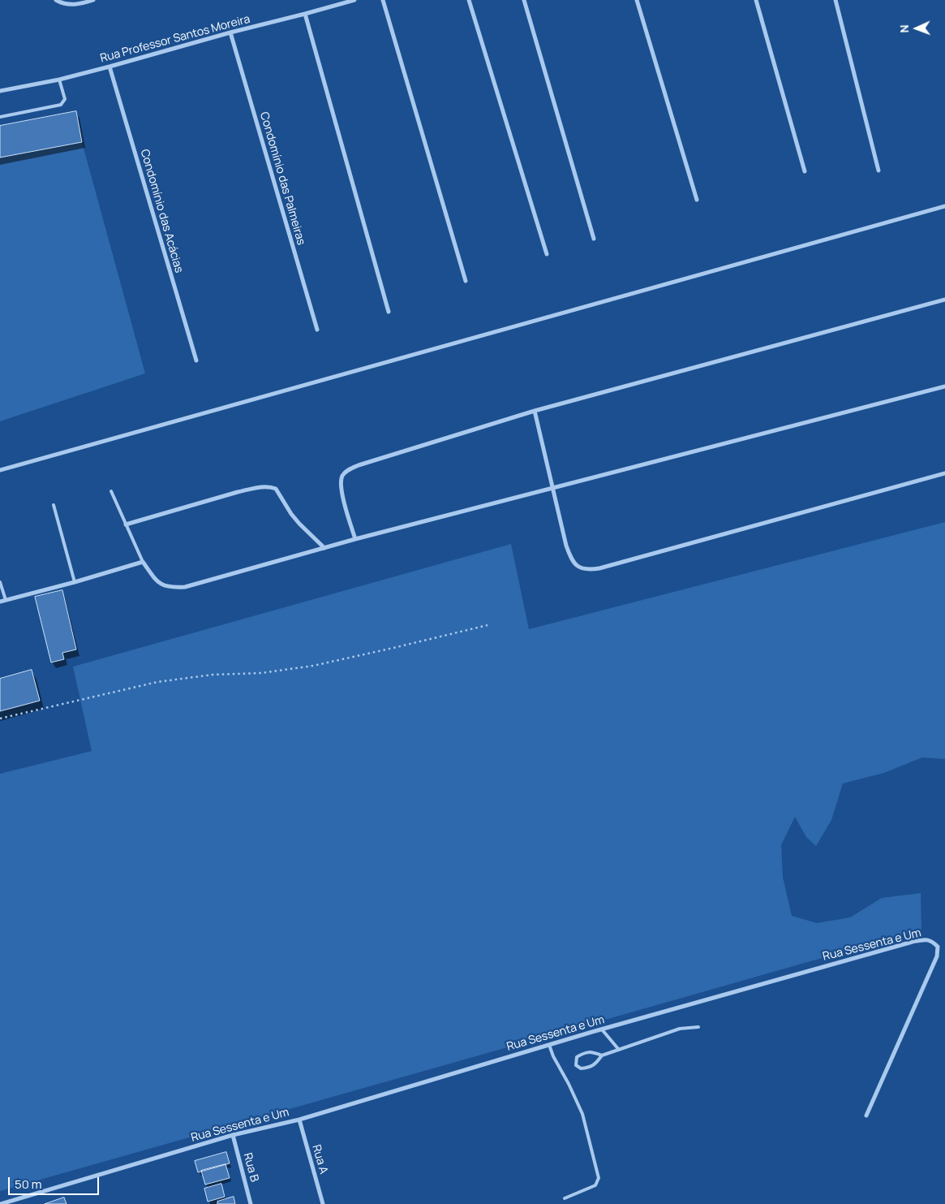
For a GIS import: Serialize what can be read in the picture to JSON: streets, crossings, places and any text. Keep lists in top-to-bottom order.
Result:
{
  "streets": {
    "street": [
      "Rua Professor Santos Moreira",
      "Condomínio das Palmeiras",
      "Condomínio das Acácias",
      "Rua Sessenta e Um",
      "Rua A",
      "Rua B"
    ]
  },
  "crossings": [
    ["Rua Professor Santos Moreira", "Condomínio das Palmeiras"],
    ["Rua Professor Santos Moreira", "Condomínio das Acácias"],
    ["Rua Sessenta e Um", "Rua A"],
    ["Rua Sessenta e Um", "Rua B"]
  ],
  "scale_bar": "50 m",
  "north": "left"
}
